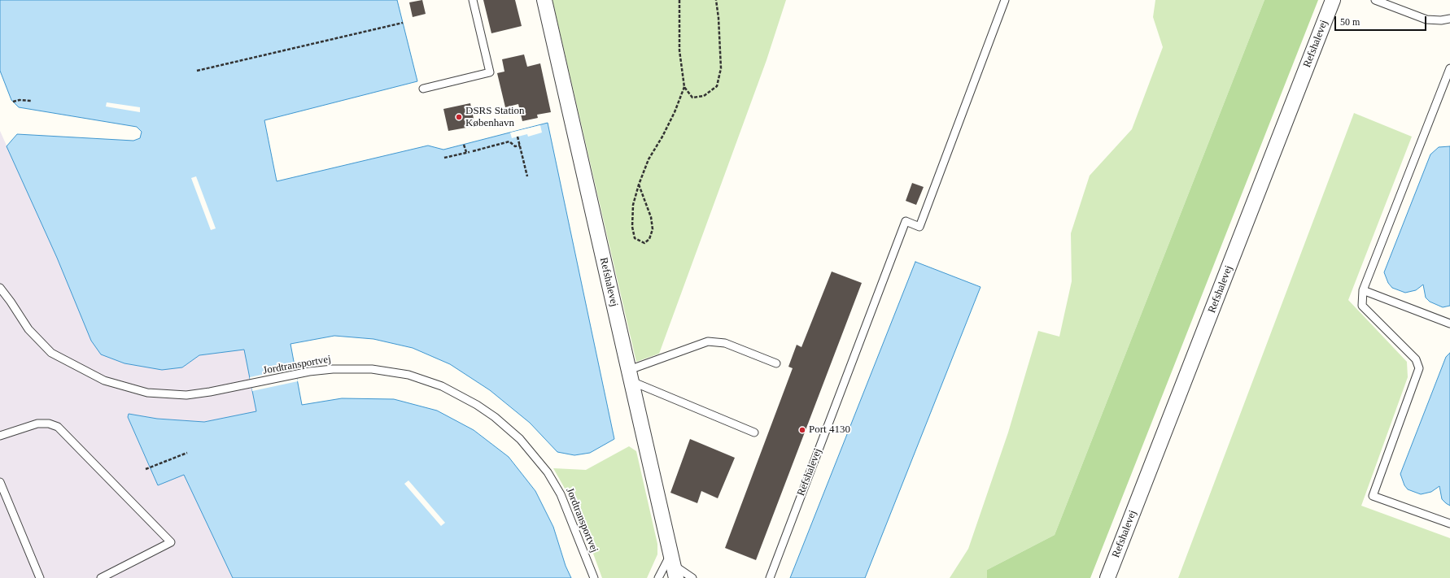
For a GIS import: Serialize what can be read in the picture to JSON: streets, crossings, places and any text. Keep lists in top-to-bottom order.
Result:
{
  "streets": {
    "street": ["Refshalevej"],
    "lane": ["Jordtransportvej"]
  },
  "places": ["DSRS Station København", "Port 4130"],
  "scale_bar": "50 m"
}
